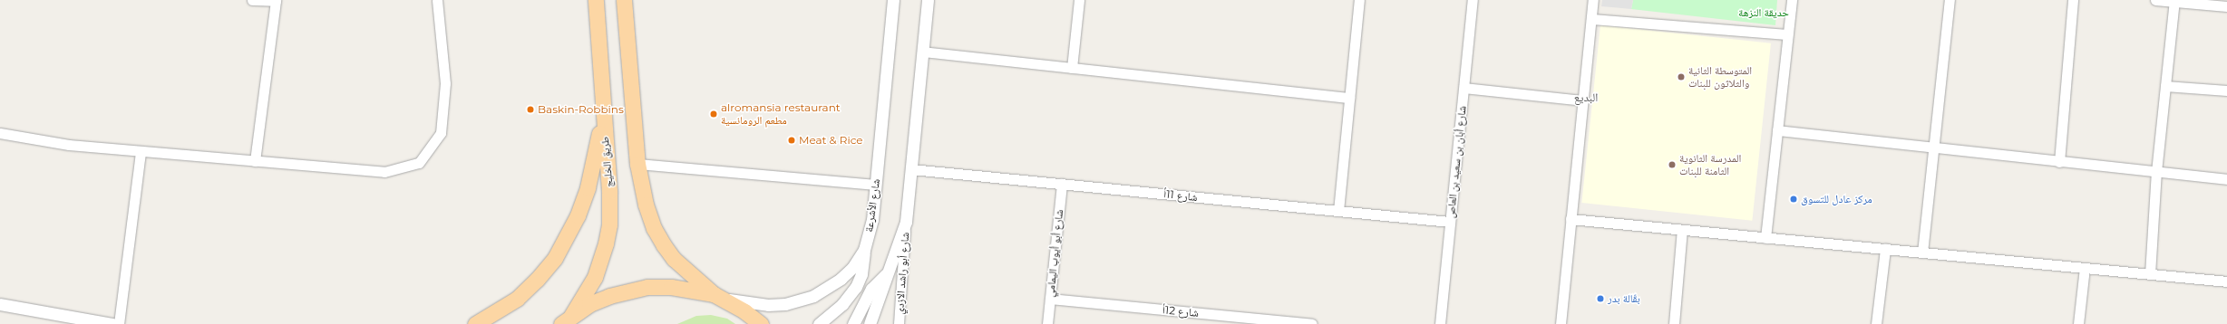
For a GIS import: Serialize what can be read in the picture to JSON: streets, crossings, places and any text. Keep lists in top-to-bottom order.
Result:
{
  "streets": {
    "main road": ["طريق الخليج"],
    "street": [
      "شارع أبان بن سعيد بن العاص",
      "شارع 11أ",
      "شارع الأشرعة",
      "شارع أبو أيوب اليمامي",
      "شارع أبو راشد الازدي",
      "شارع 12أ"
    ]
  },
  "crossings": [
    ["شارع أبان بن سعيد بن العاص", "شارع 11أ"],
    ["شارع 11أ", "شارع أبو أيوب اليمامي"],
    ["شارع أبو أيوب اليمامي", "شارع 12أ"]
  ],
  "districts": ["البديع"],
  "parks": ["حديقة النزهة"],
  "places": [
    "المتوسطة الثانية والثلاثون للبنات",
    "Baskin-Robbins",
    "alromansia restaurant مطعم الرومانسية",
    "Meat & Rice",
    "المدرسة الثانوية الثامنة للبنات",
    "مركز عادل للتسوق",
    "بقّالة بدر"
  ]
}
